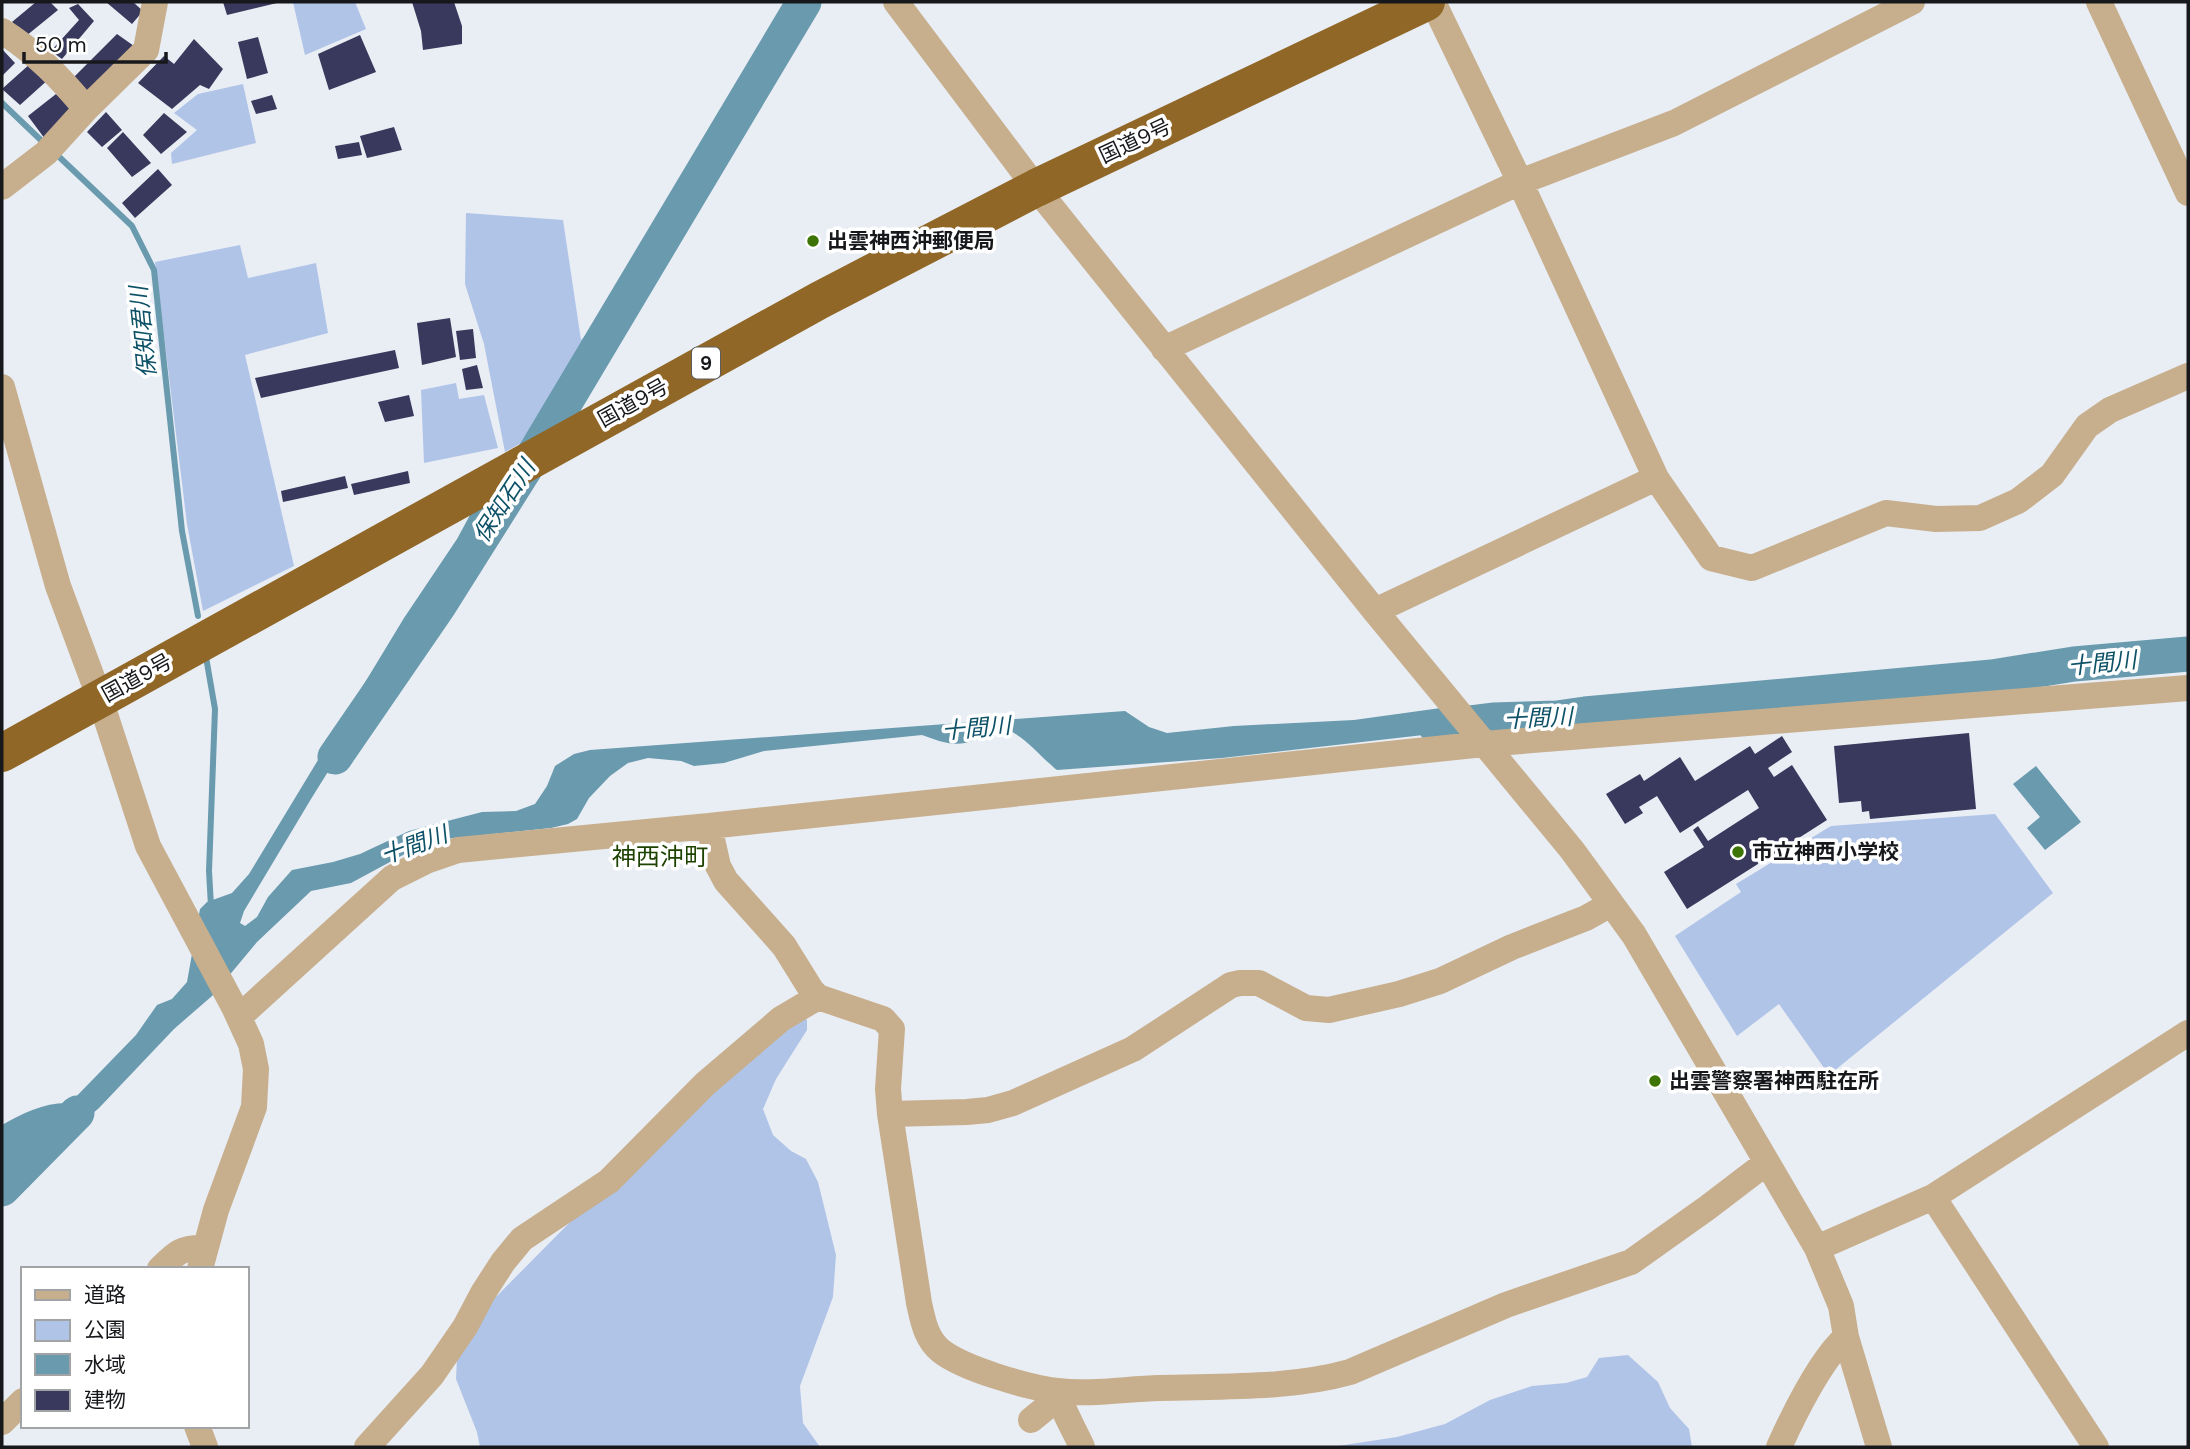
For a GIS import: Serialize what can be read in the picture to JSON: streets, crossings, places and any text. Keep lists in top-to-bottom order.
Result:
{
  "streets": {
    "highway": ["国道9号", "9"]
  },
  "districts": ["神西沖町"],
  "water": ["保知君川", "保知石川", "十間川"],
  "places": ["出雲神西沖郵便局", "市立神西小学校", "出雲警察署神西駐在所"],
  "legend": [
    "道路",
    "公園",
    "水域",
    "建物"
  ],
  "scale_bar": "50 m"
}
